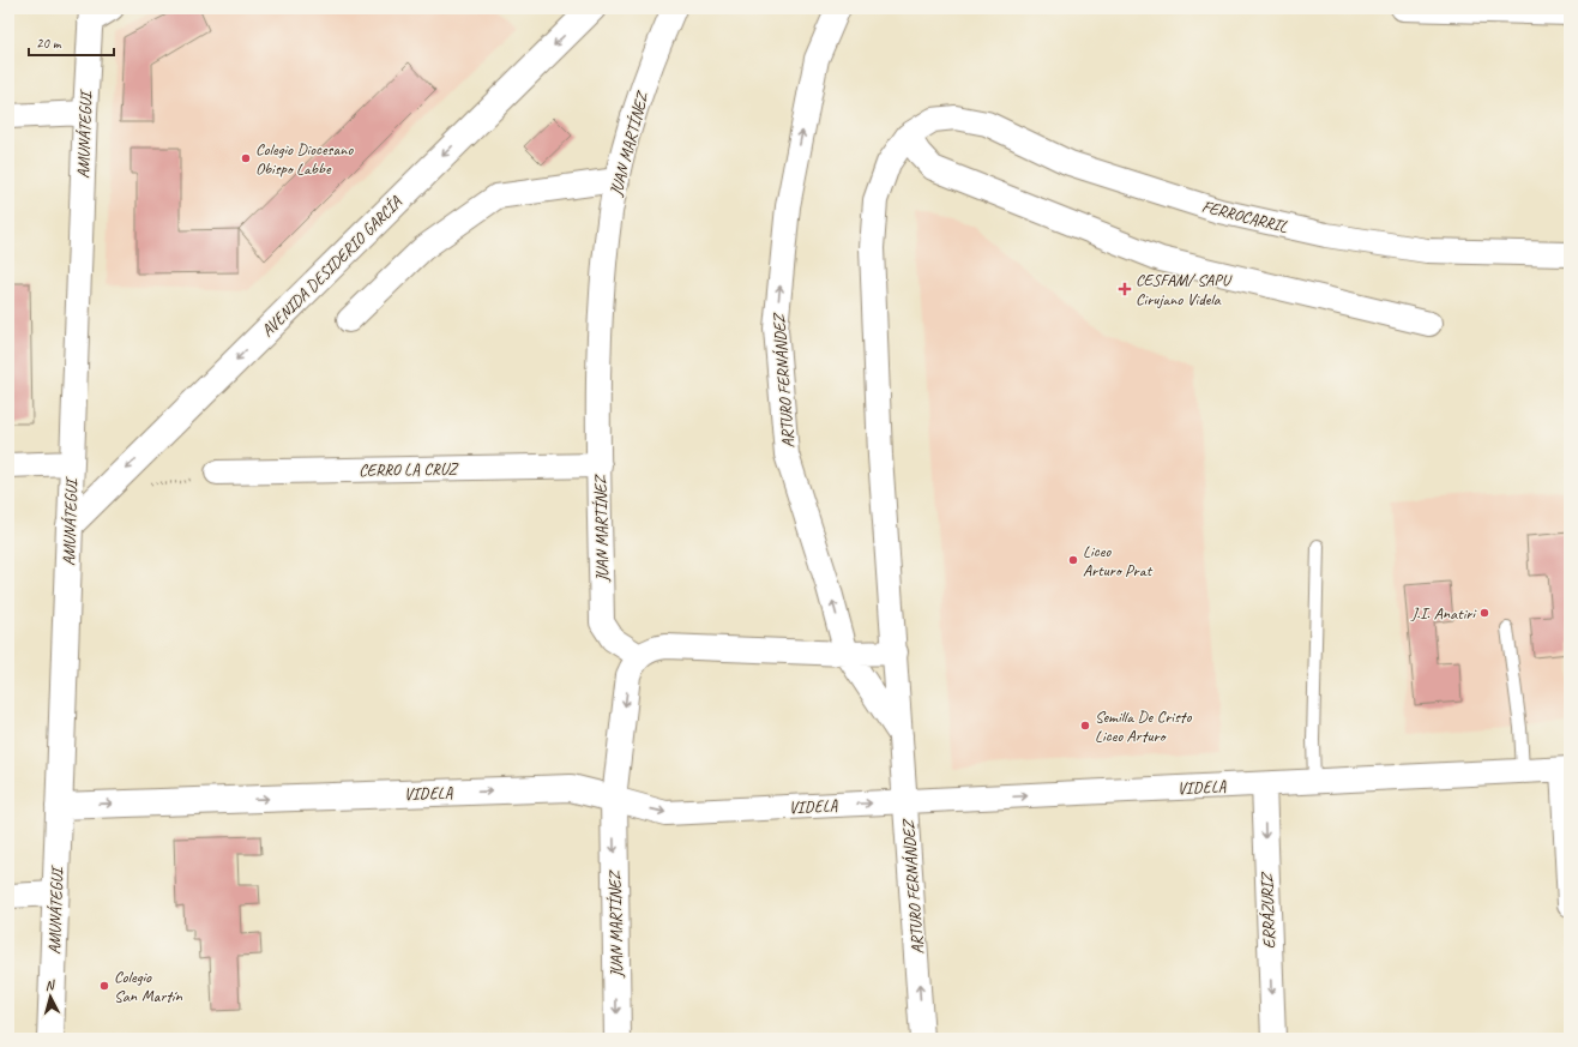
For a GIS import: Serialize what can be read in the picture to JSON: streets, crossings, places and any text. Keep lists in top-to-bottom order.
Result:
{
  "streets": {
    "street": [
      "AMUNÁTEGUI",
      "JUAN MARTÍNEZ",
      "FERROCARRIL",
      "AVENIDA DESIDERIO GARCÍA",
      "ARTURO FERNÁNDEZ",
      "CERRO LA CRUZ",
      "VIDELA",
      "ERRÁZURIZ"
    ]
  },
  "crossings": [
    ["AMUNÁTEGUI", "AVENIDA DESIDERIO GARCÍA"],
    ["AMUNÁTEGUI", "VIDELA"],
    ["JUAN MARTÍNEZ", "CERRO LA CRUZ"],
    ["JUAN MARTÍNEZ", "VIDELA"],
    ["FERROCARRIL", "ARTURO FERNÁNDEZ"],
    ["ARTURO FERNÁNDEZ", "VIDELA"],
    ["VIDELA", "ERRÁZURIZ"]
  ],
  "one_way": ["JUAN MARTÍNEZ", "VIDELA", "ERRÁZURIZ"],
  "places": {
    "other": [
      "Colegio Diocesano Obispo Labbe",
      "Liceo Arturo Prat",
      "J.I. Anatiri",
      "Semilla De Cristo Liceo Arturo",
      "Colegio San Martín"
    ],
    "health": ["CESFAM/ SAPU Cirujano Videla"]
  },
  "scale_bar": "20 m",
  "north": "top"
}
